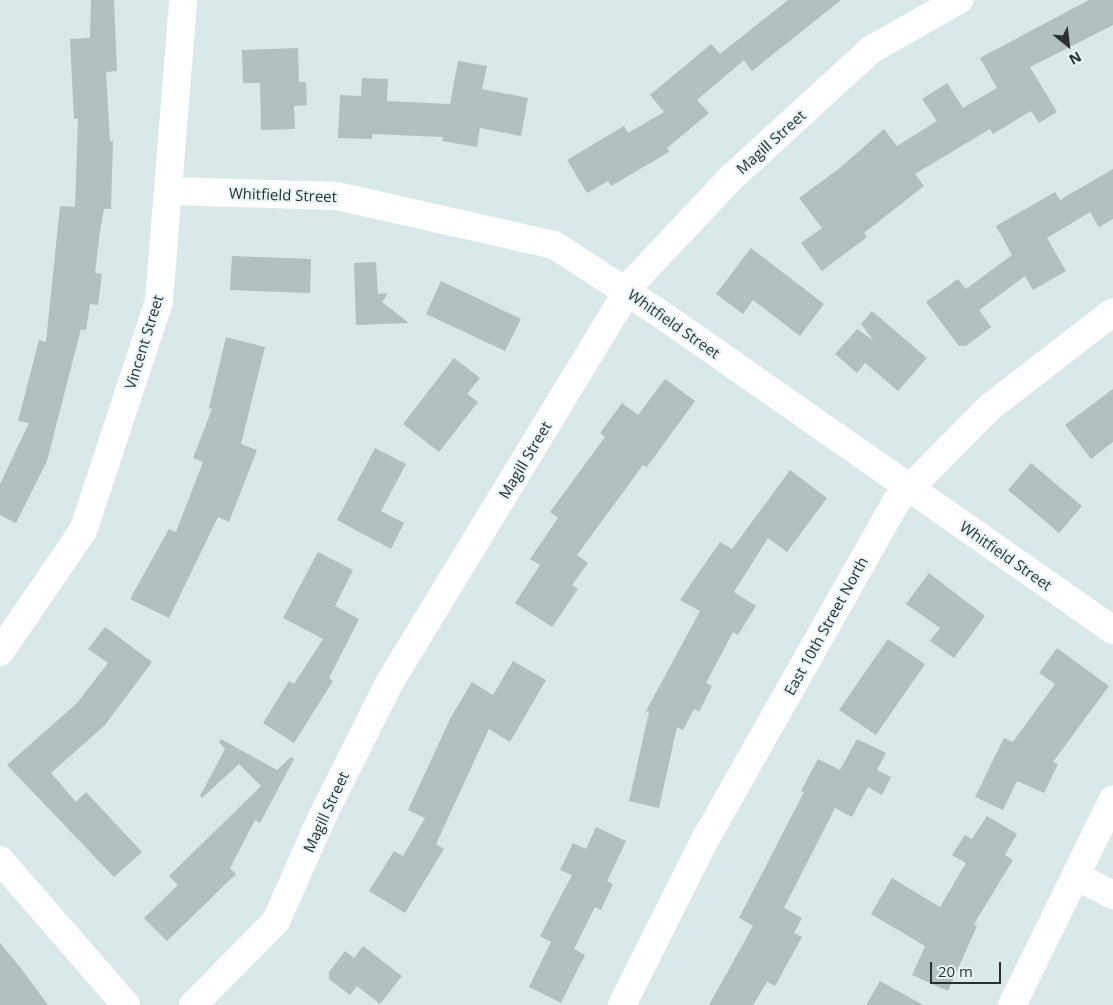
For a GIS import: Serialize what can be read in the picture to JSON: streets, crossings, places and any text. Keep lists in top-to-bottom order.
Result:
{
  "streets": {
    "street": [
      "Magill Street",
      "Whitfield Street",
      "Vincent Street",
      "East 10th Street North"
    ]
  },
  "crossings": [
    ["Magill Street", "Whitfield Street"],
    ["Whitfield Street", "Vincent Street"],
    ["Whitfield Street", "East 10th Street North"]
  ],
  "scale_bar": "20 m",
  "north": "bottom right"
}
